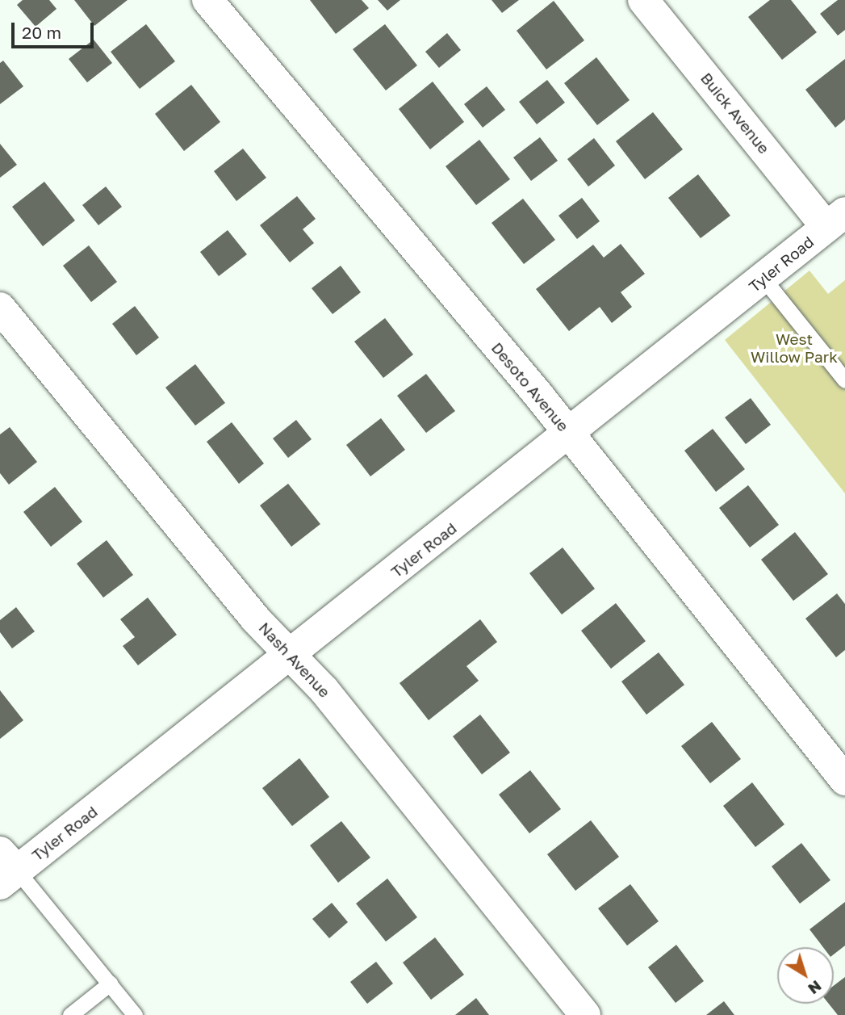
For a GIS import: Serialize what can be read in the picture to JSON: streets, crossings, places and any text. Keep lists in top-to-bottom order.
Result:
{
  "streets": {
    "street": [
      "Buick Avenue",
      "Tyler Road",
      "Desoto Avenue",
      "Nash Avenue"
    ]
  },
  "crossings": [
    ["Buick Avenue", "Tyler Road"],
    ["Tyler Road", "Desoto Avenue"],
    ["Tyler Road", "Nash Avenue"]
  ],
  "parks": ["West Willow Park"],
  "scale_bar": "20 m",
  "north": "bottom right"
}
